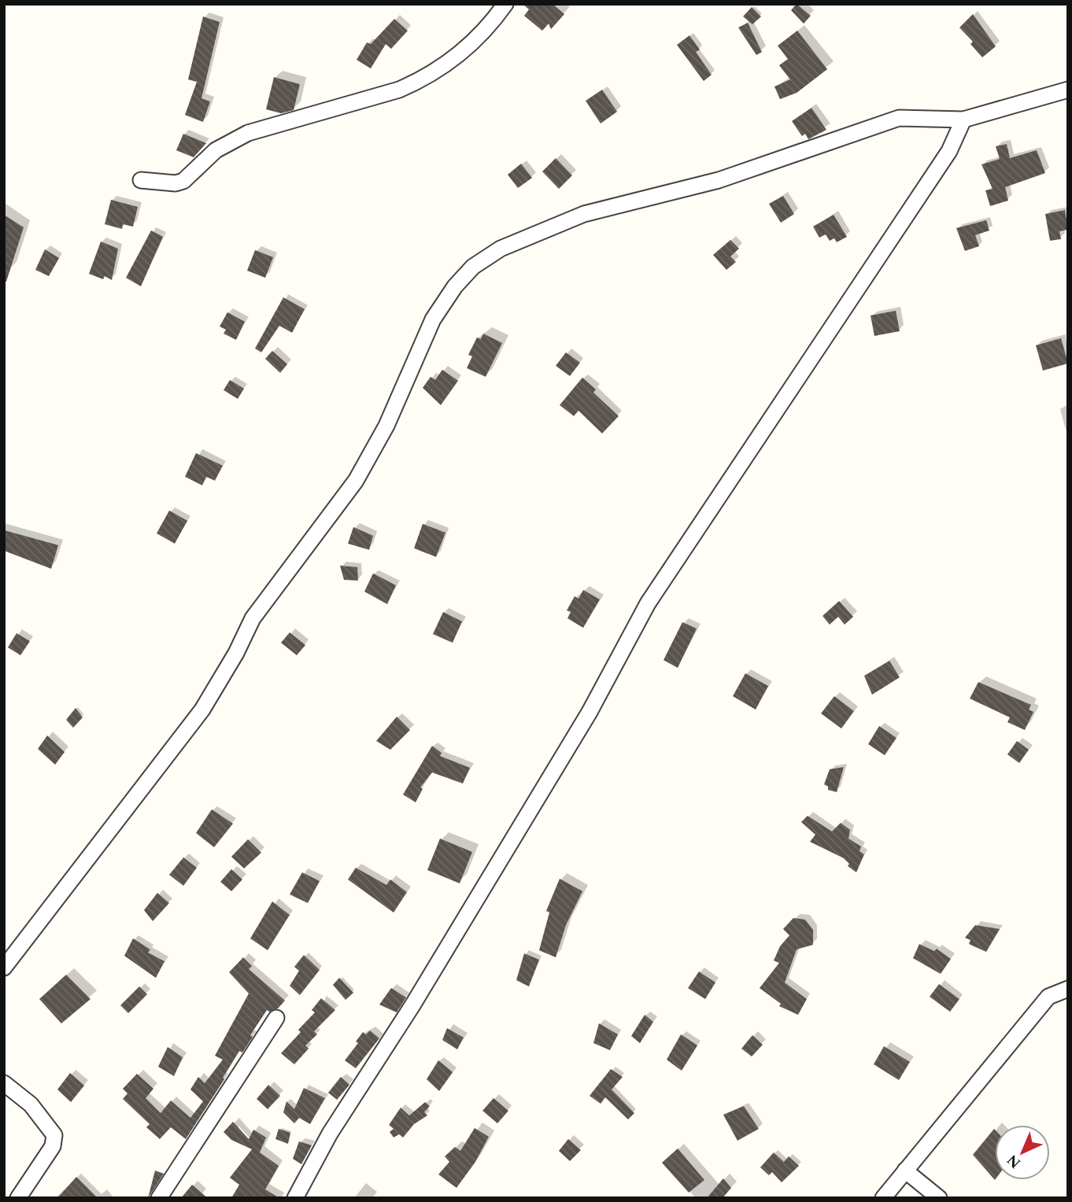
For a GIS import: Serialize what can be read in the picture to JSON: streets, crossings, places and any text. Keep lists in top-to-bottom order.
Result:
{
  "north": "bottom left"
}
